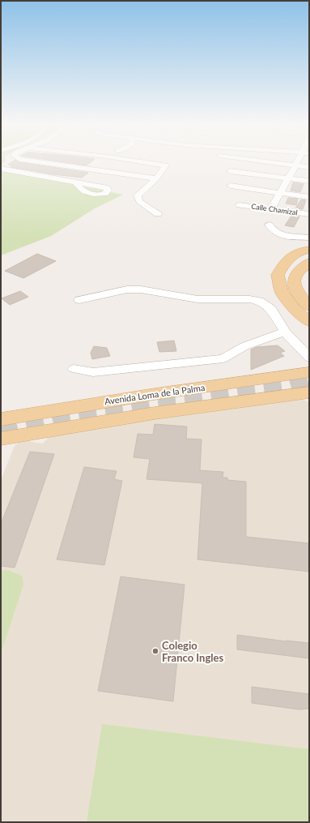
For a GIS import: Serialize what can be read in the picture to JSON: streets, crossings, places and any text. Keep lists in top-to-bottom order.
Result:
{
  "streets": {
    "main road": ["Avenida Loma de la Palma"],
    "street": ["Calle Chamizal"]
  },
  "places": ["Colegio Franco Ingles"]
}
